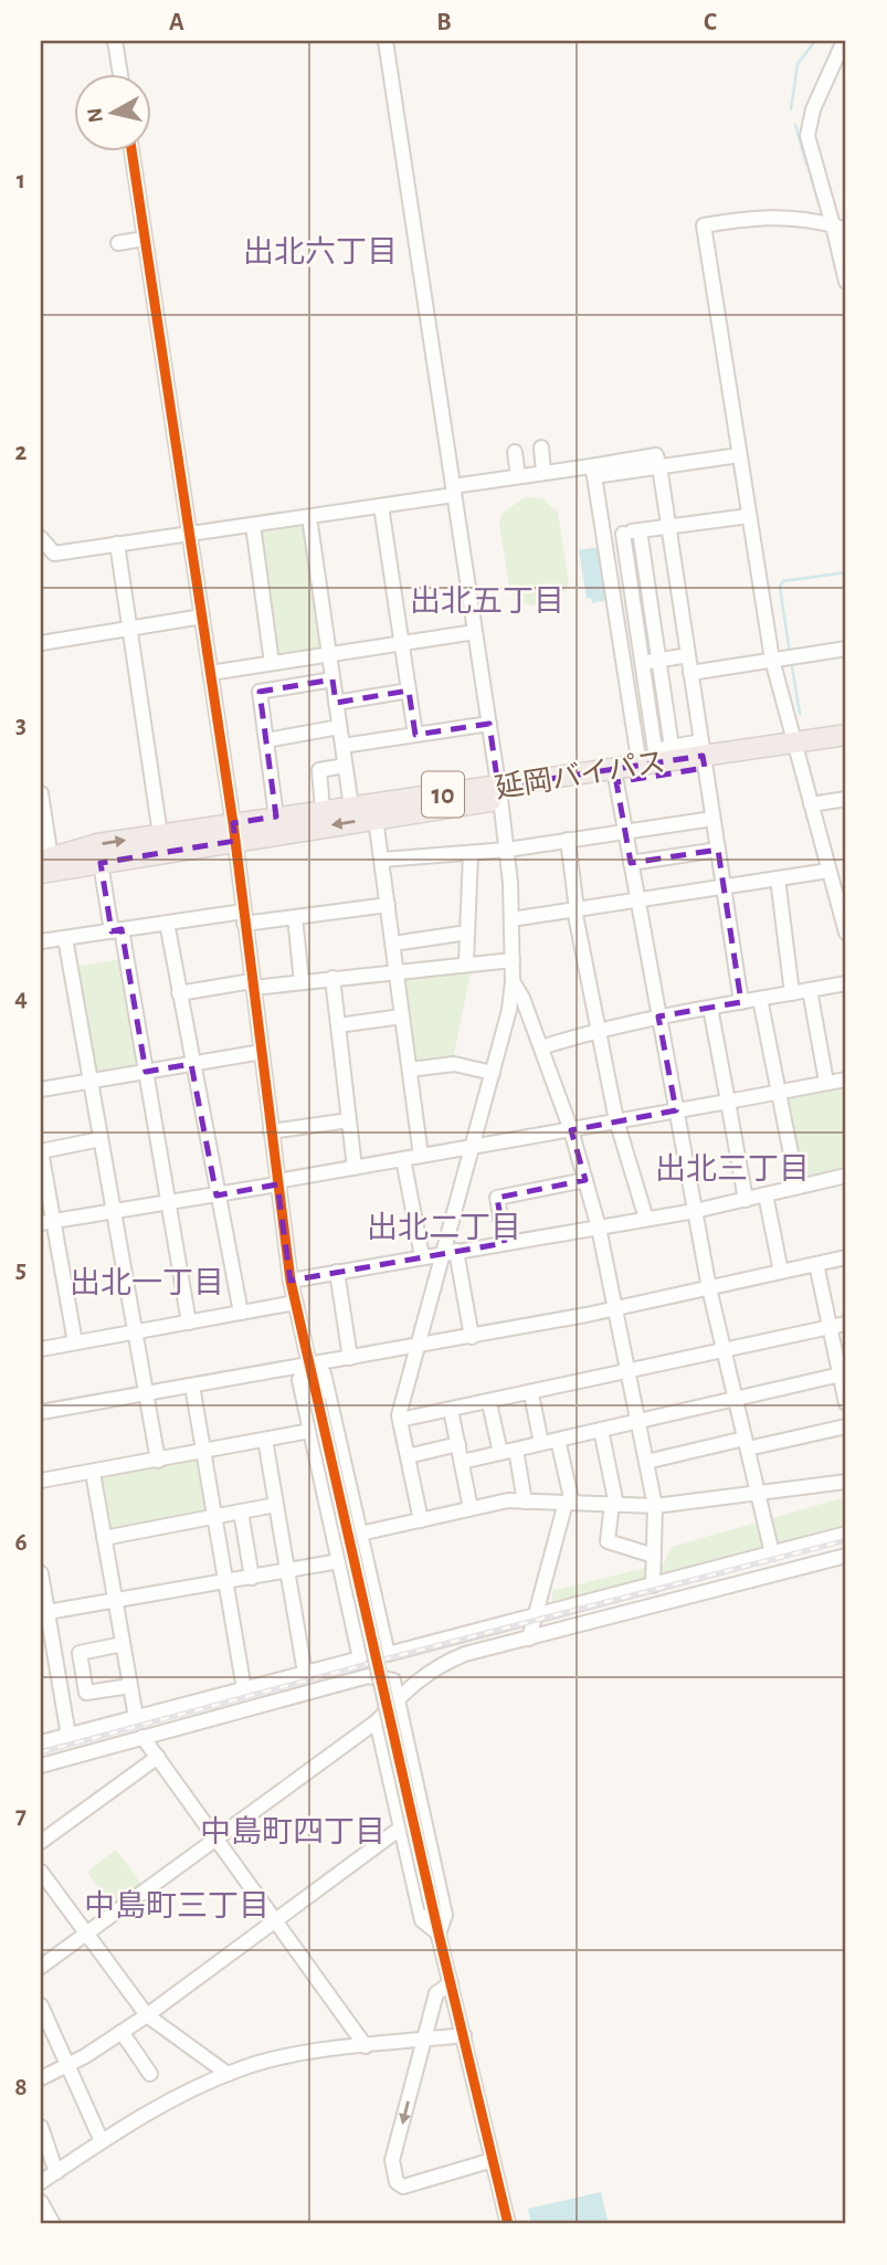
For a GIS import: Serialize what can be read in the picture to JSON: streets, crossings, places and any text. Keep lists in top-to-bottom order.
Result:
{
  "streets": {
    "highway": ["延岡バイパス", "10"]
  },
  "districts": [
    "出北六丁目",
    "出北五丁目",
    "出北三丁目",
    "出北二丁目",
    "出北一丁目",
    "中島町四丁目",
    "中島町三丁目"
  ],
  "north": "left",
  "grid": {
    "columns": ["A", "B", "C"],
    "rows": [
      "1",
      "2",
      "3",
      "4",
      "5",
      "6",
      "7",
      "8"
    ]
  }
}
